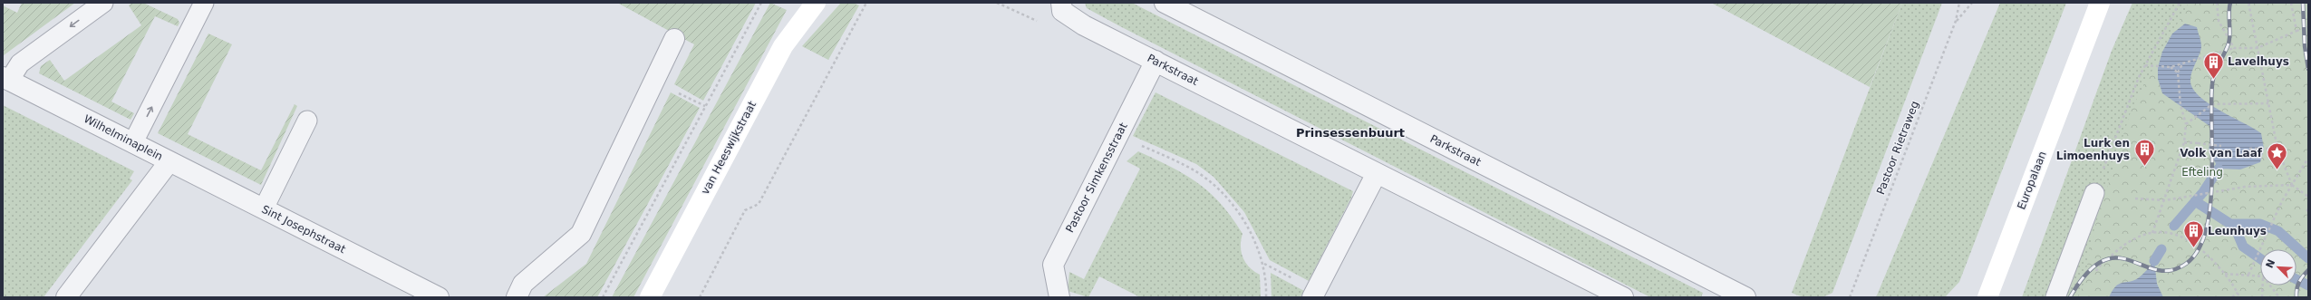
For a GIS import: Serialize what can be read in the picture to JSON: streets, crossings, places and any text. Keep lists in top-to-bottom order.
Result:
{
  "streets": {
    "street": [
      "Parkstraat",
      "Wilhelminaplein",
      "van Heeswijkstraat",
      "Pastoor Simkensstraat",
      "Europalaan",
      "Sint Josephstraat"
    ],
    "path": ["Pastoor Rietraweg"]
  },
  "crossings": [
    ["Parkstraat", "Pastoor Simkensstraat"],
    ["Wilhelminaplein", "Sint Josephstraat"]
  ],
  "districts": ["Prinsessenbuurt"],
  "parks": ["Efteling"],
  "places": {
    "building": ["Lavelhuys", "Lurk en Limoenhuys", "Leunhuys"],
    "place": ["Volk van Laaf"]
  },
  "north": "top left"
}
